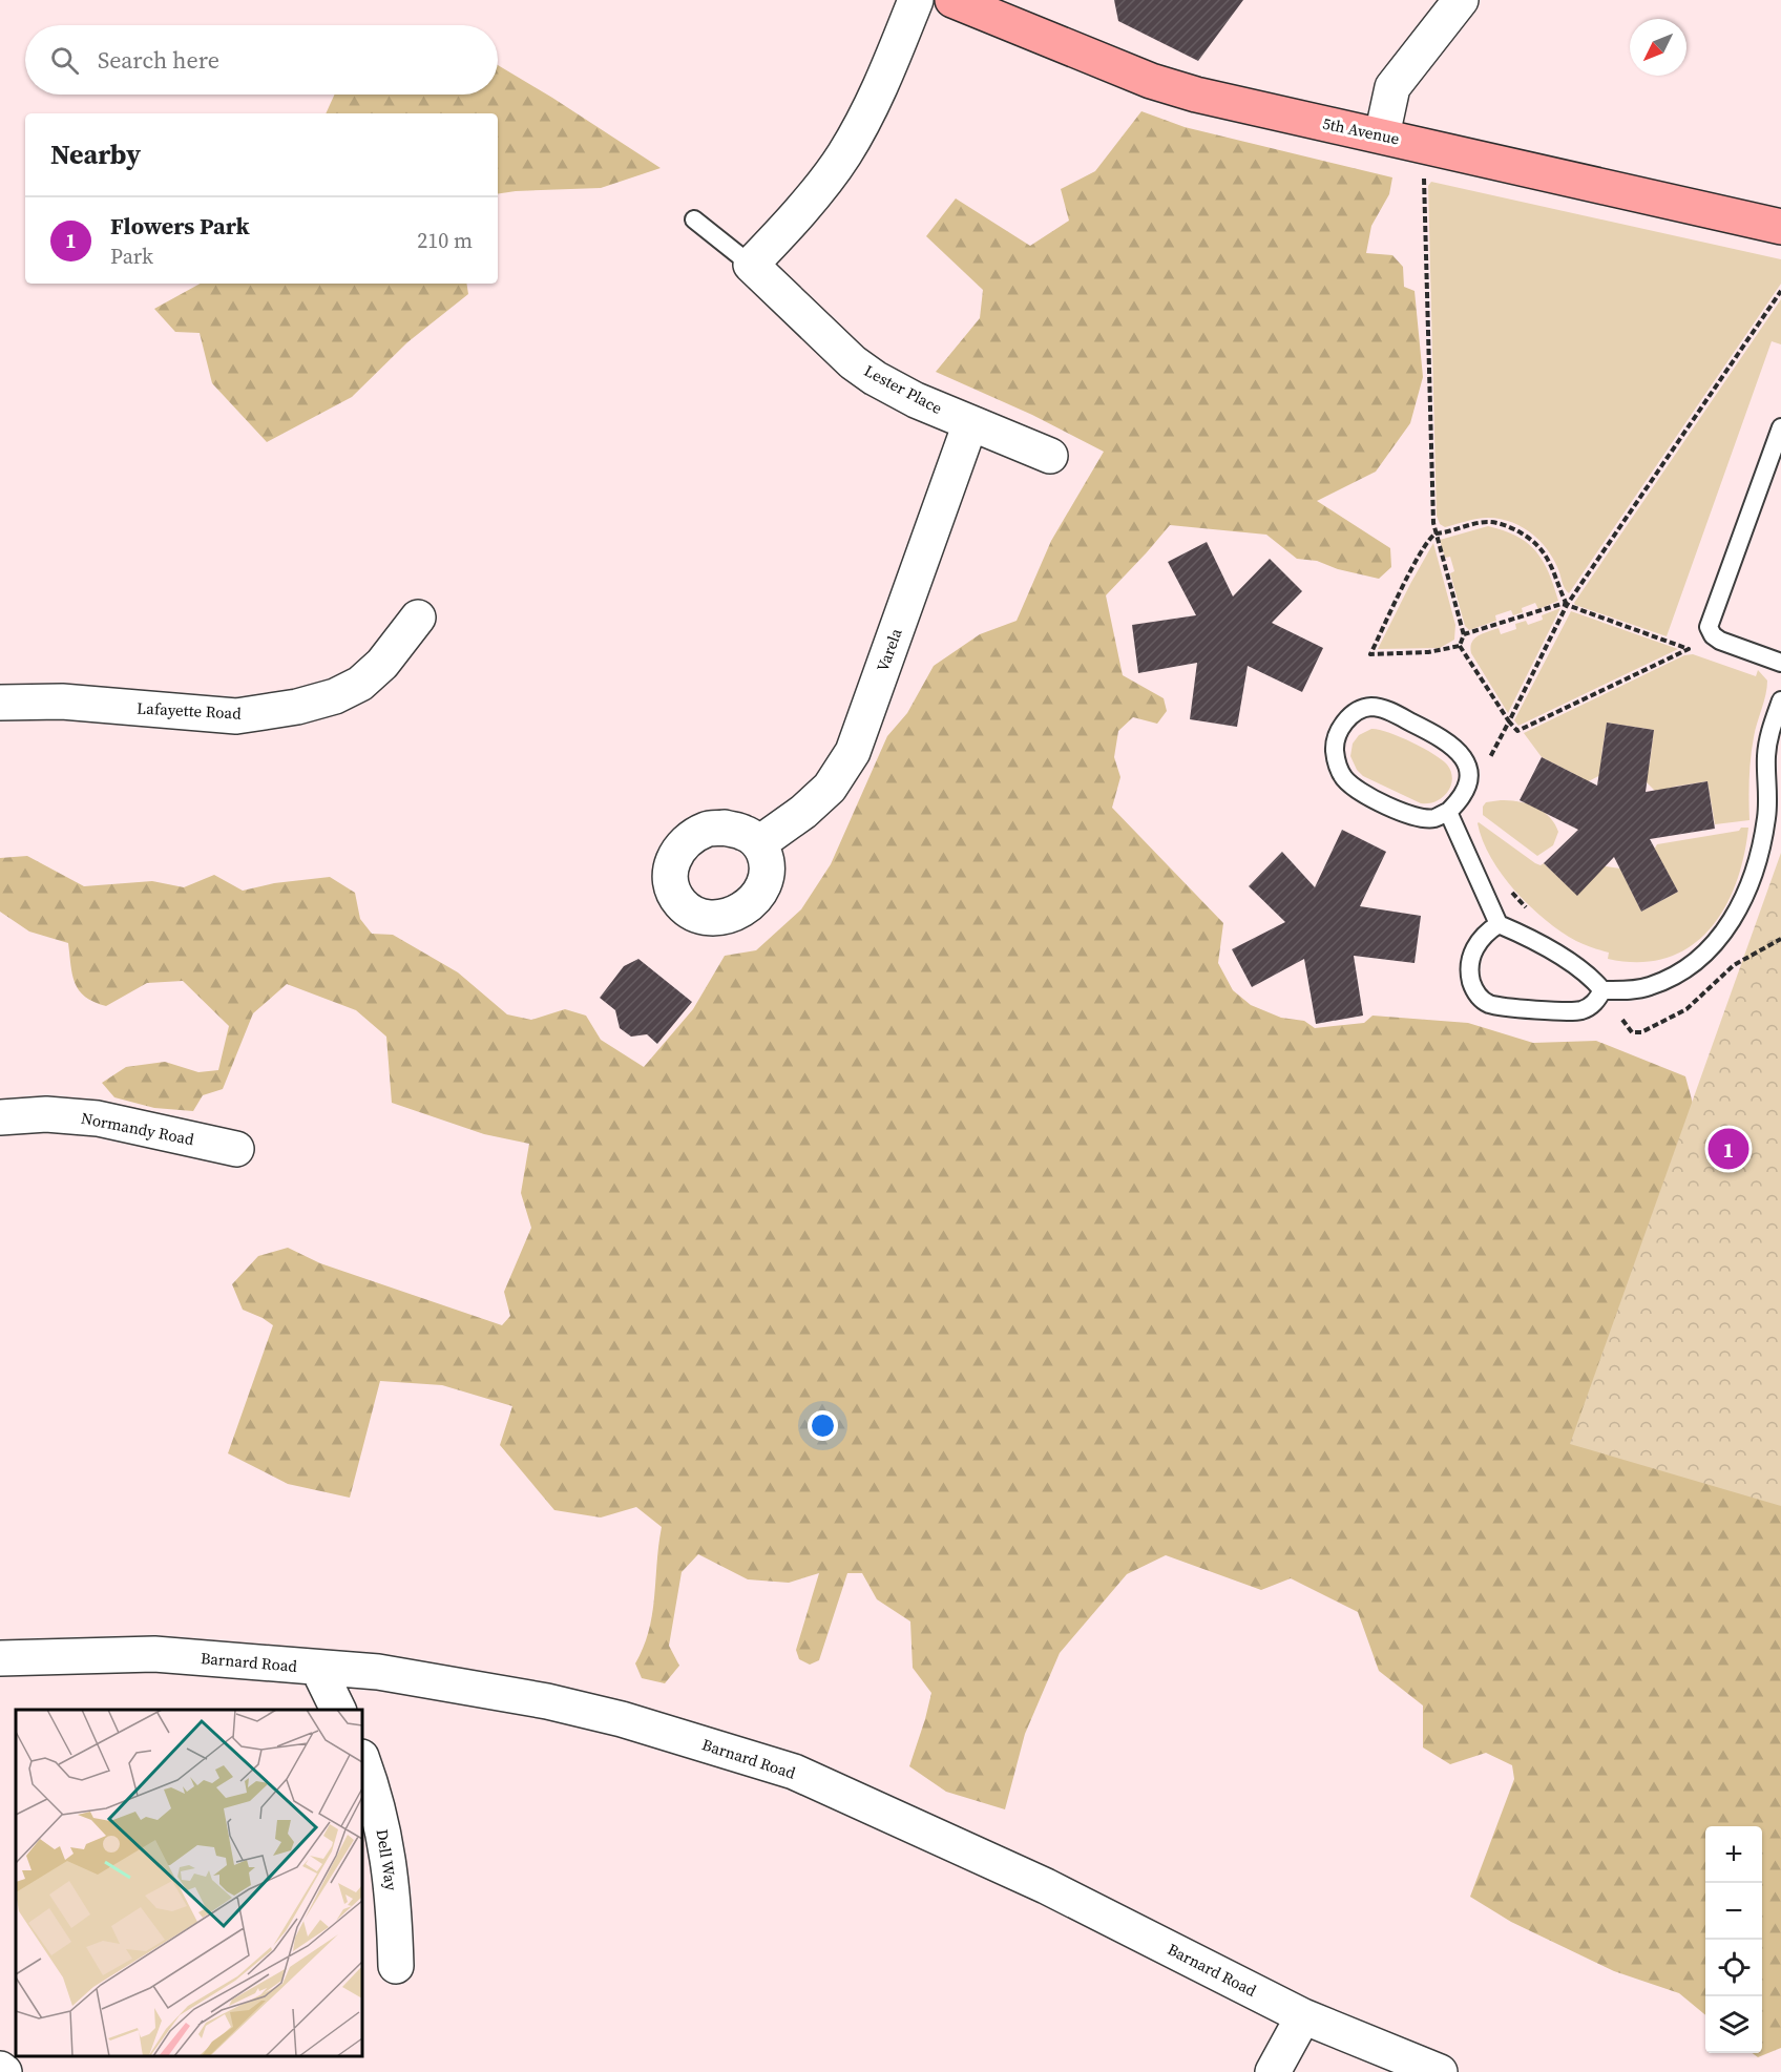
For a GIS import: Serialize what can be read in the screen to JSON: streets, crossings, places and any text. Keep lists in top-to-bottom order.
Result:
{
  "streets": {
    "street": [
      "5th Avenue",
      "Lester Place",
      "Varela",
      "Lafayette Road",
      "Normandy Road",
      "Barnard Road",
      "Dell Way"
    ]
  },
  "crossings": [
    ["Lester Place", "Varela"]
  ],
  "north": "bottom left",
  "page": {
    "search": "Search here",
    "heading": "Nearby",
    "list": [
      {
        "mark": "1",
        "name": "Flowers Park",
        "note": "Park",
        "value": "210 m"
      }
    ],
    "pins": "1",
    "map_buttons": ["+", "−"]
  }
}
